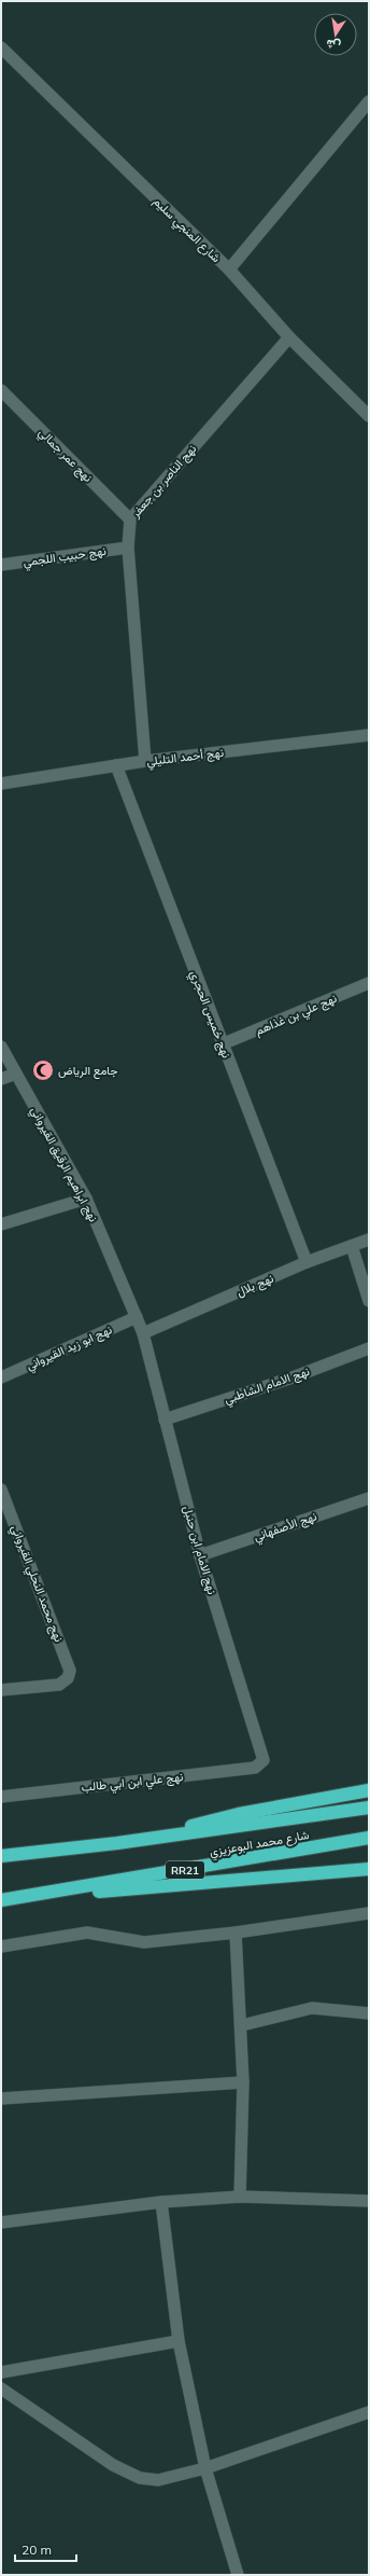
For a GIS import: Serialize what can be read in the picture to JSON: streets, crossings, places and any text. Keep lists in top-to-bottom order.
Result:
{
  "streets": {
    "highway": ["شارع محمد البوعزيزي", "RR21"],
    "street": [
      "شارع المنجي سليم",
      "نهج عمر جمالي",
      "نهج الناصر بن جعفر",
      "نهج حبيب اللجمي",
      "نهج أحمد التليلي",
      "نهج خميس الحجري",
      "نهج علي بن غذاهم",
      "نهج ابراهيم الرقيق القيرواني",
      "نهج بلال",
      "نهج ابو زيد القيرواني",
      "نهج الامام الشاطبي",
      "نهج الأصفهاني",
      "نهج الامام ابن حنبل",
      "نهج محمد النحلي القيرواني",
      "نهج علي ابن ابي طالب"
    ]
  },
  "crossings": [
    ["شارع المنجي سليم", "نهج الناصر بن جعفر"],
    ["نهج عمر جمالي", "نهج الناصر بن جعفر"],
    ["نهج الناصر بن جعفر", "نهج حبيب اللجمي"],
    ["نهج الناصر بن جعفر", "نهج أحمد التليلي"],
    ["نهج أحمد التليلي", "نهج خميس الحجري"],
    ["نهج خميس الحجري", "نهج علي بن غذاهم"],
    ["نهج خميس الحجري", "نهج بلال"],
    ["نهج ابراهيم الرقيق القيرواني", "نهج بلال"],
    ["نهج ابراهيم الرقيق القيرواني", "نهج ابو زيد القيرواني"],
    ["نهج ابراهيم الرقيق القيرواني", "نهج الامام ابن حنبل"],
    ["نهج بلال", "نهج الامام ابن حنبل"],
    ["نهج الامام الشاطبي", "نهج الامام ابن حنبل"],
    ["نهج الأصفهاني", "نهج الامام ابن حنبل"],
    ["نهج الامام ابن حنبل", "نهج علي ابن ابي طالب"]
  ],
  "places": {
    "mosque": ["جامع الرياض"]
  },
  "scale_bar": "20 m",
  "north": "bottom"
}
